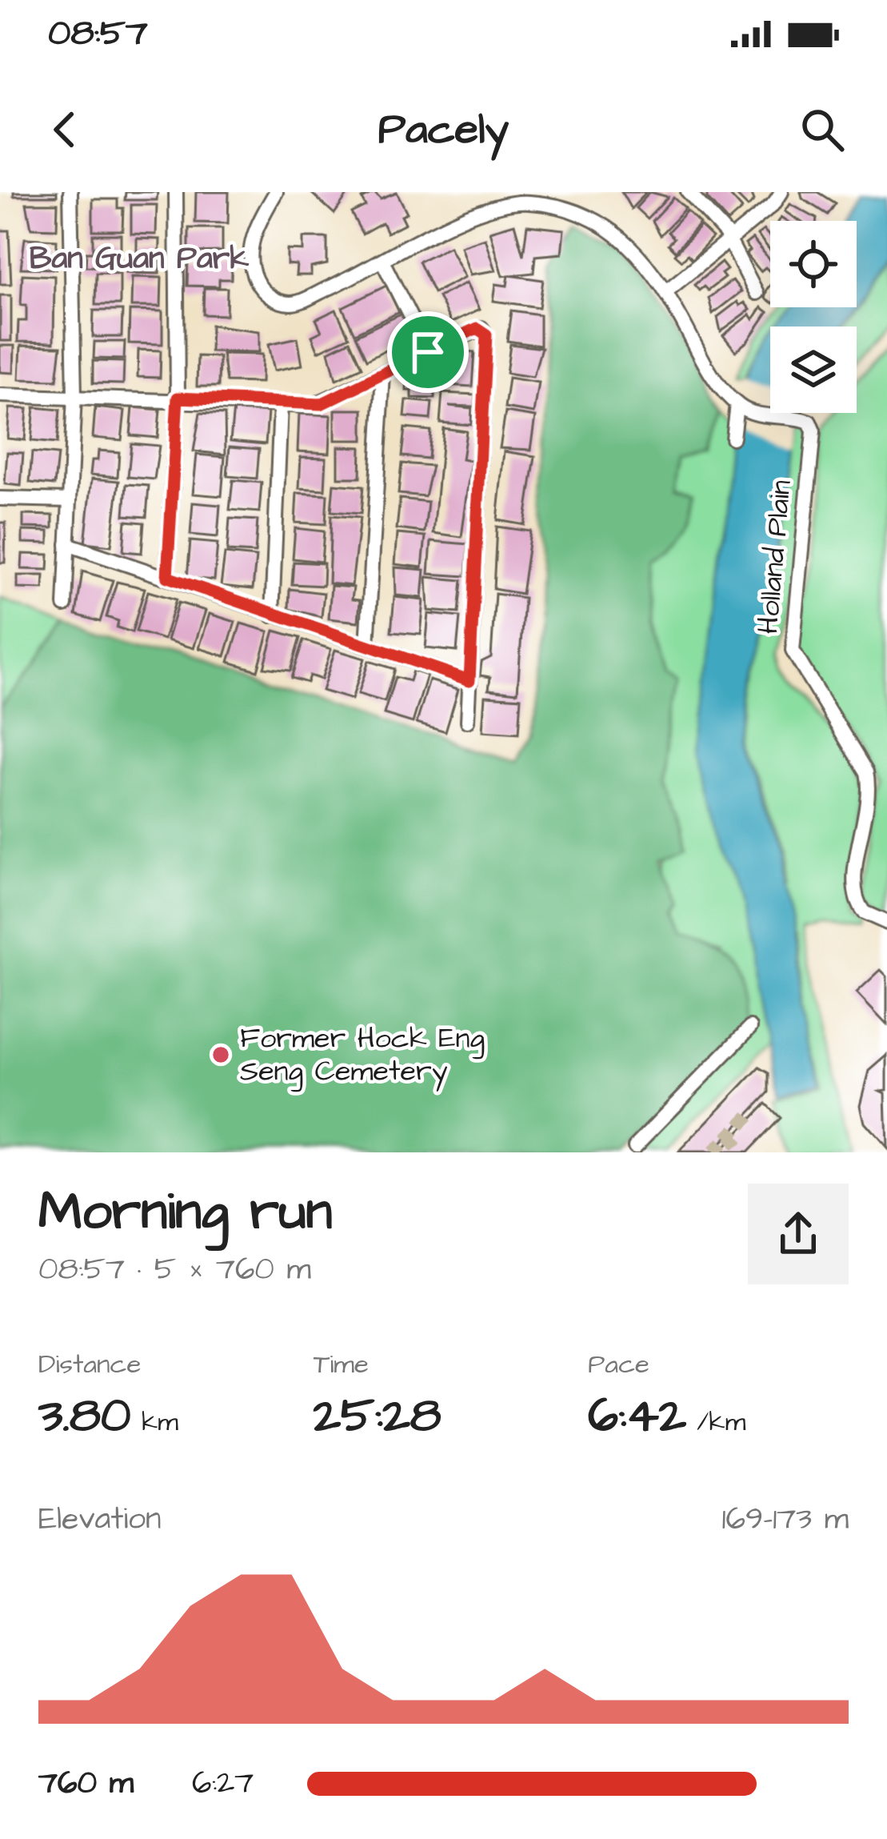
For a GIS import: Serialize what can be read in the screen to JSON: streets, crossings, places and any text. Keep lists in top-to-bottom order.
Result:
{
  "streets": {
    "street": ["Holland Plain"]
  },
  "districts": ["Ban Guan Park"],
  "places": ["Former Hock Eng Seng Cemetery"],
  "page": {
    "status": "08:57",
    "header": "Pacely",
    "heading": ["Morning run", "08:57 · 5 × 760 m"],
    "stats": [
      ["Distance", "3.80 km"],
      ["Time", "25:28"],
      ["Pace", "6:42 /km"]
    ],
    "chart": ["Elevation", "169–173 m"],
    "list": [
      {
        "name": "760 m",
        "note": "6:27"
      }
    ]
  }
}
